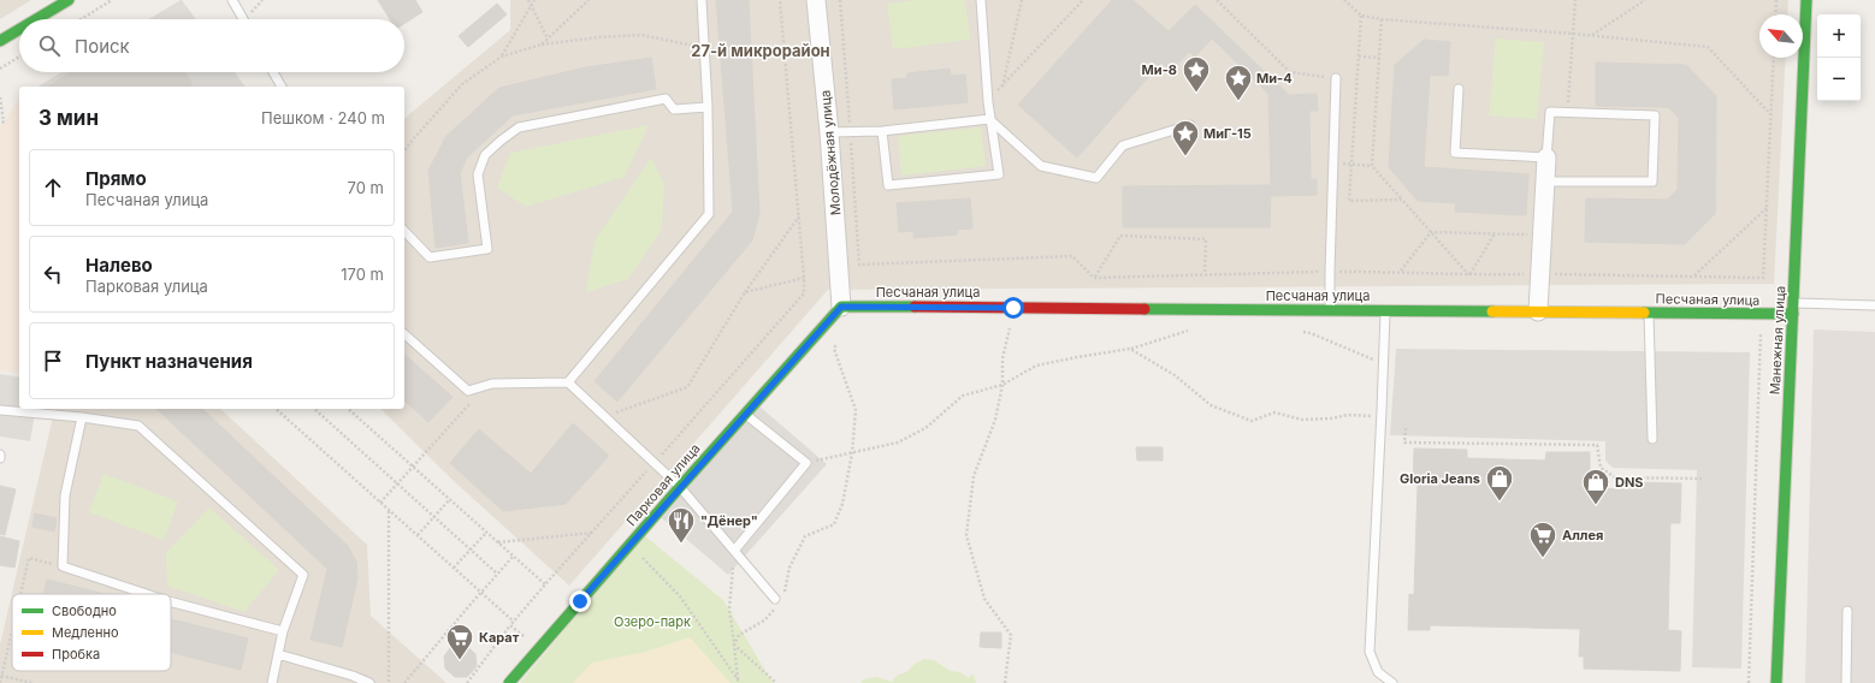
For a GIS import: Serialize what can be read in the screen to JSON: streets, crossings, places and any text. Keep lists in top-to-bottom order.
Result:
{
  "streets": {
    "street": [
      "Молодёжная улица",
      "Песчаная улица",
      "Манежная улица",
      "Парковая улица"
    ]
  },
  "crossings": [
    ["Молодёжная улица", "Песчаная улица"],
    ["Молодёжная улица", "Парковая улица"],
    ["Песчаная улица", "Манежная улица"],
    ["Песчаная улица", "Парковая улица"]
  ],
  "districts": ["27-й микрорайон"],
  "parks": ["Озеро-парк"],
  "places": {
    "place": ["Ми-8", "Ми-4", "МиГ-15"],
    "shop": ["Gloria Jeans", "DNS"],
    "restaurant": ["\"Дёнер\""],
    "supermarket": ["Аллея", "Карат"]
  },
  "legend": ["Свободно", "Медленно", "Пробка"],
  "north": "top left",
  "page": {
    "map_buttons": ["+", "−"],
    "search": "Поиск",
    "heading": ["3 мин", "Пешком · 240 m"],
    "list": [
      ["Прямо", "Песчаная улица", "70 m"],
      ["Налево", "Парковая улица", "170 m"],
      "Пункт назначения"
    ]
  }
}
